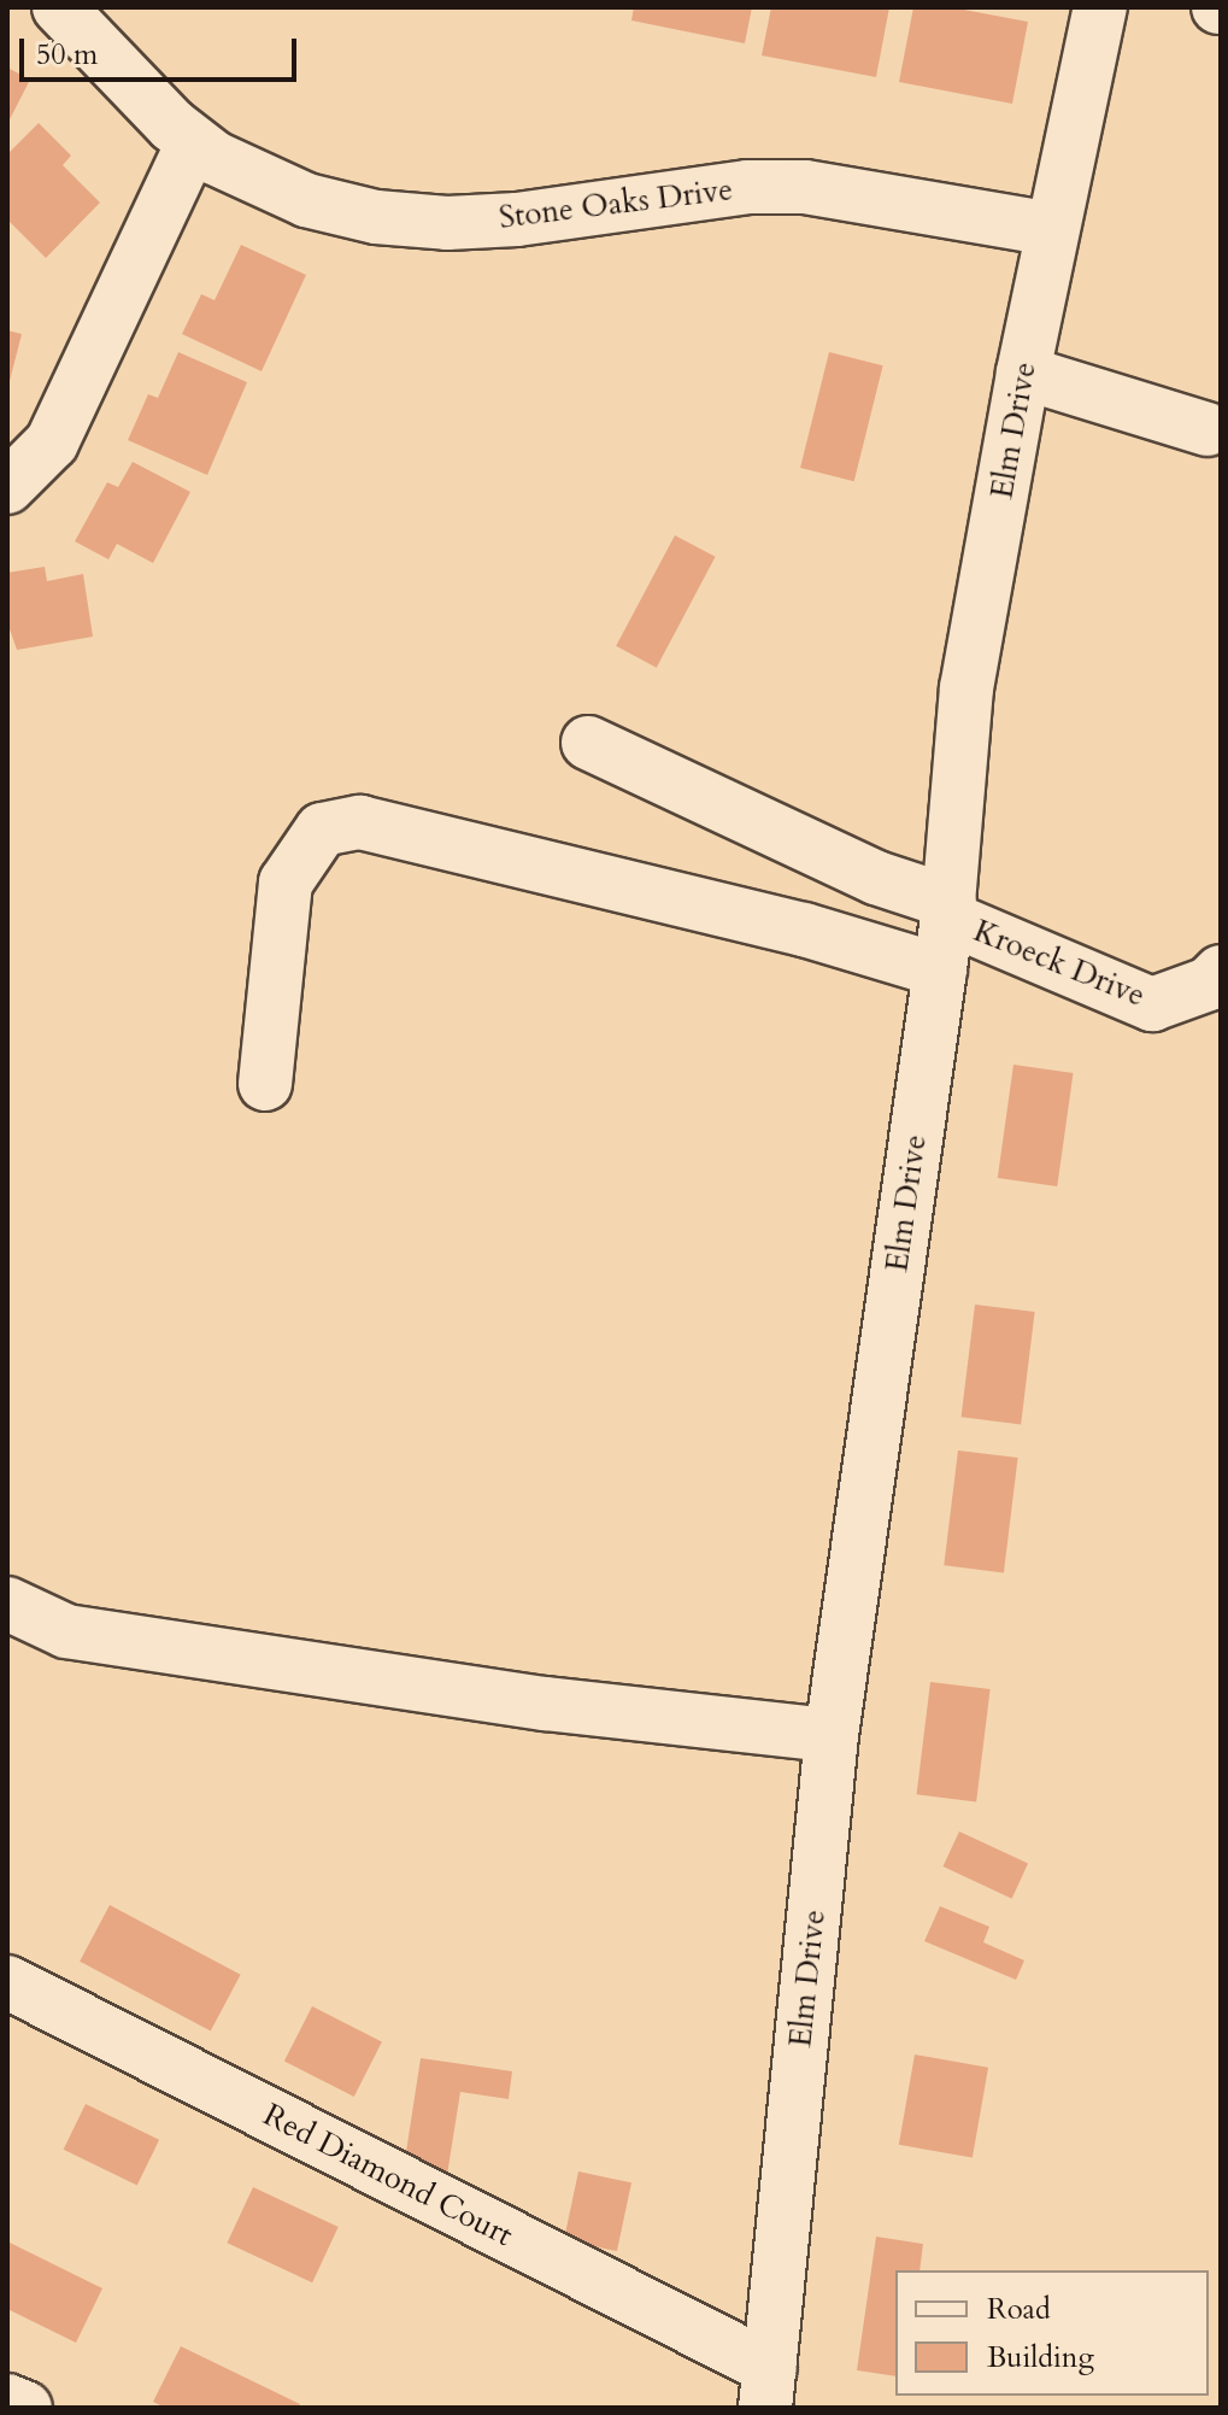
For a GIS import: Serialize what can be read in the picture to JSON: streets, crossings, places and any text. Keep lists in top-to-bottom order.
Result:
{
  "streets": {
    "street": [
      "Stone Oaks Drive",
      "Elm Drive",
      "Kroeck Drive",
      "Red Diamond Court"
    ]
  },
  "crossings": [
    ["Stone Oaks Drive", "Elm Drive"],
    ["Elm Drive", "Kroeck Drive"],
    ["Elm Drive", "Red Diamond Court"]
  ],
  "legend": ["Road", "Building"],
  "scale_bar": "50 m"
}
